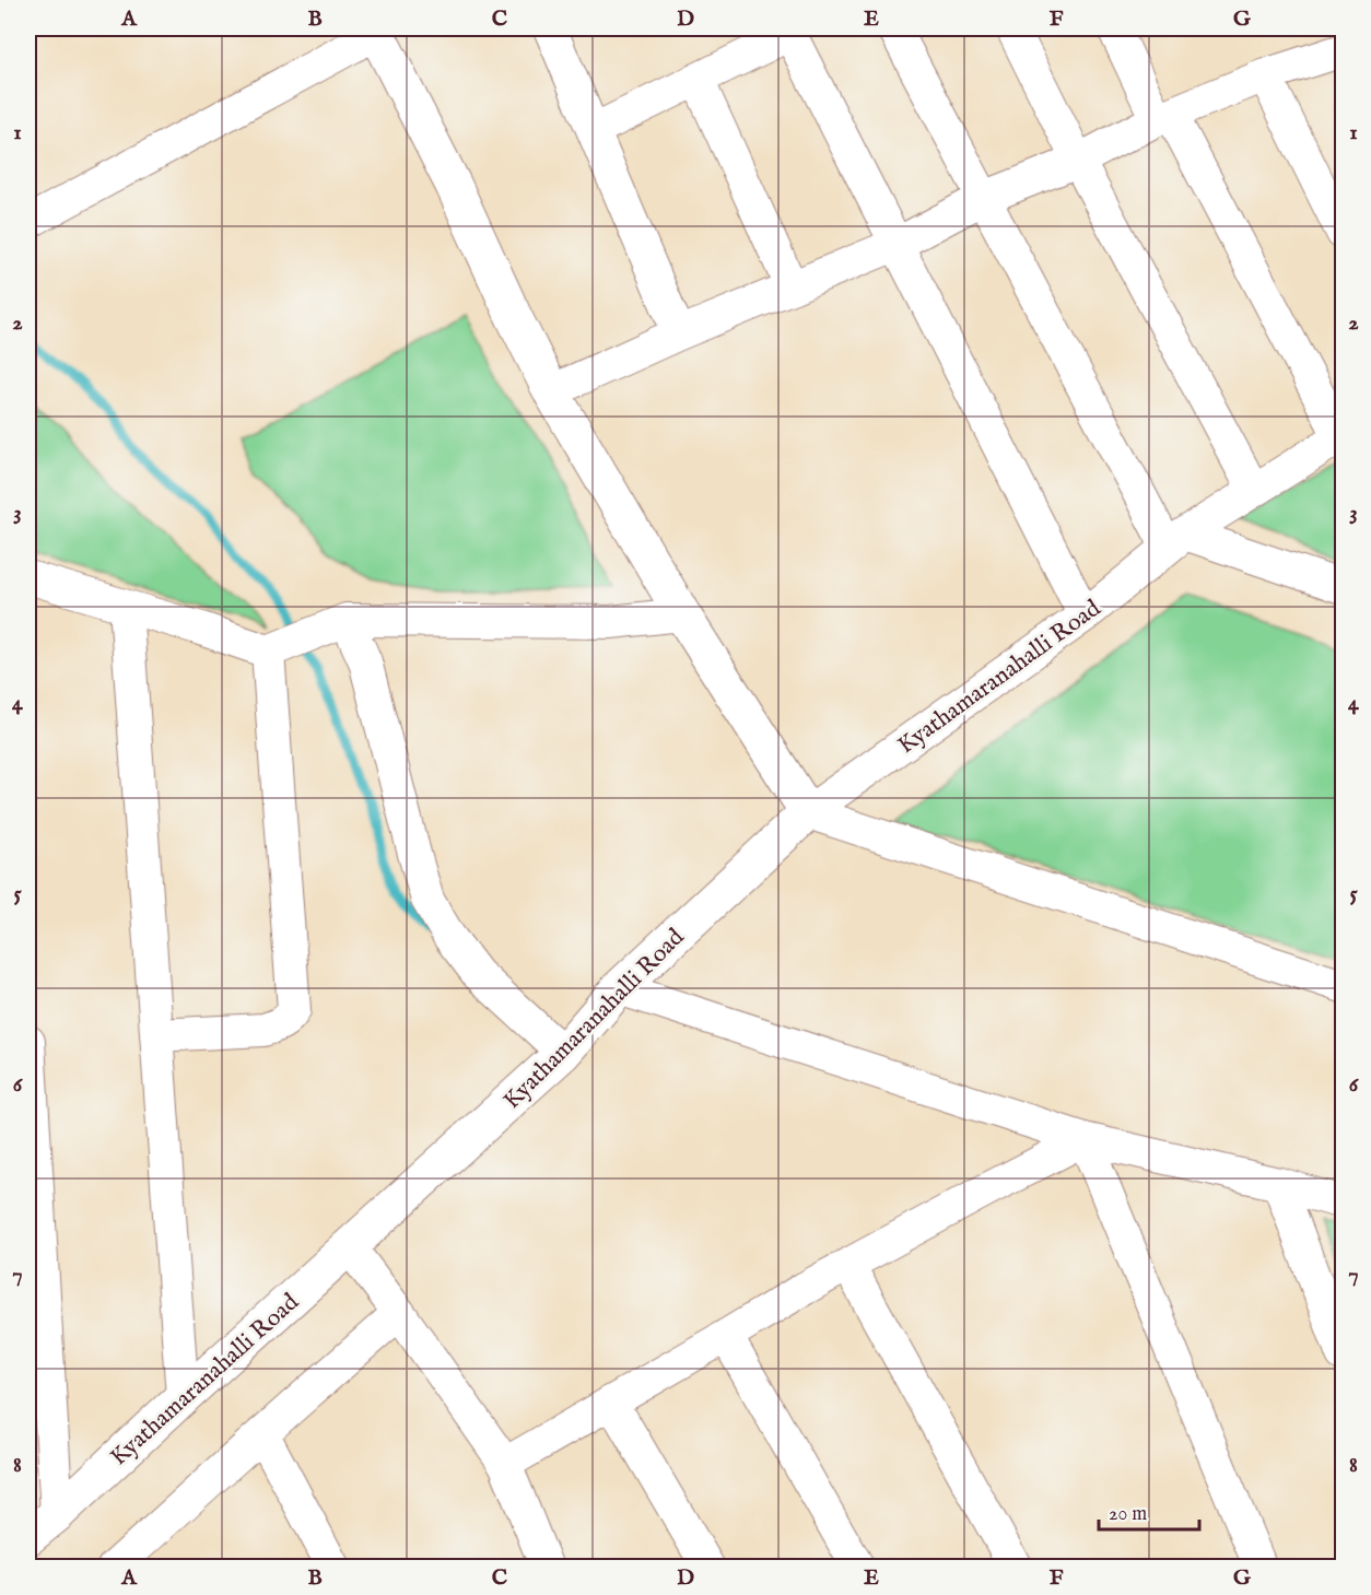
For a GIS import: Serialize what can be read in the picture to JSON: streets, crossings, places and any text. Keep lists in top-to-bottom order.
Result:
{
  "streets": {
    "main road": ["Kyathamaranahalli Road"]
  },
  "scale_bar": "20 m",
  "grid": {
    "columns": [
      "A",
      "B",
      "C",
      "D",
      "E",
      "F",
      "G"
    ],
    "rows": [
      "1",
      "2",
      "3",
      "4",
      "5",
      "6",
      "7",
      "8"
    ]
  }
}
